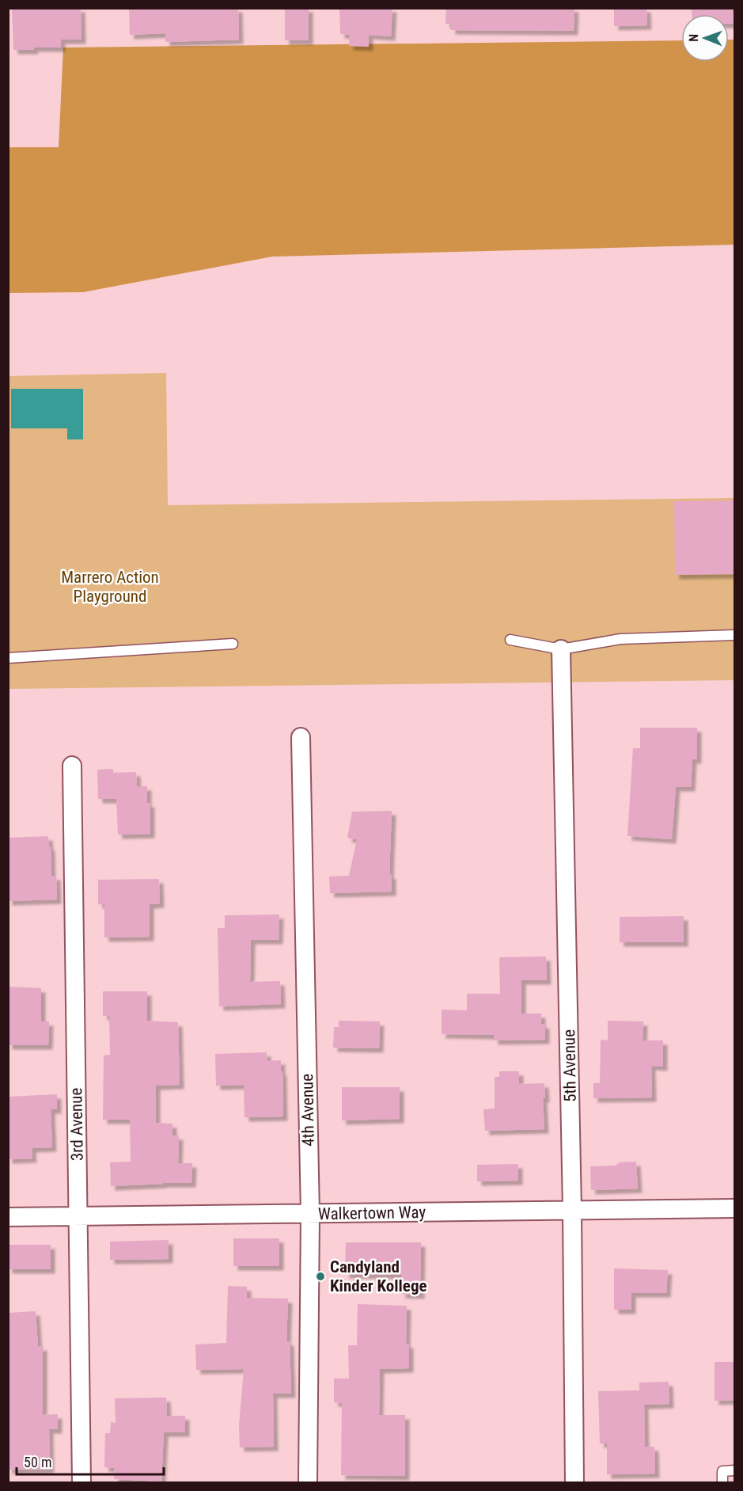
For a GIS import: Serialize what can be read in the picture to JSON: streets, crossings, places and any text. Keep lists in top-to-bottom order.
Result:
{
  "streets": {
    "street": [
      "5th Avenue",
      "4th Avenue",
      "3rd Avenue",
      "Walkertown Way"
    ]
  },
  "crossings": [
    ["5th Avenue", "Walkertown Way"],
    ["4th Avenue", "Walkertown Way"],
    ["3rd Avenue", "Walkertown Way"]
  ],
  "parks": ["Marrero Action Playground"],
  "places": ["Candyland Kinder Kollege"],
  "scale_bar": "50 m",
  "north": "left"
}
